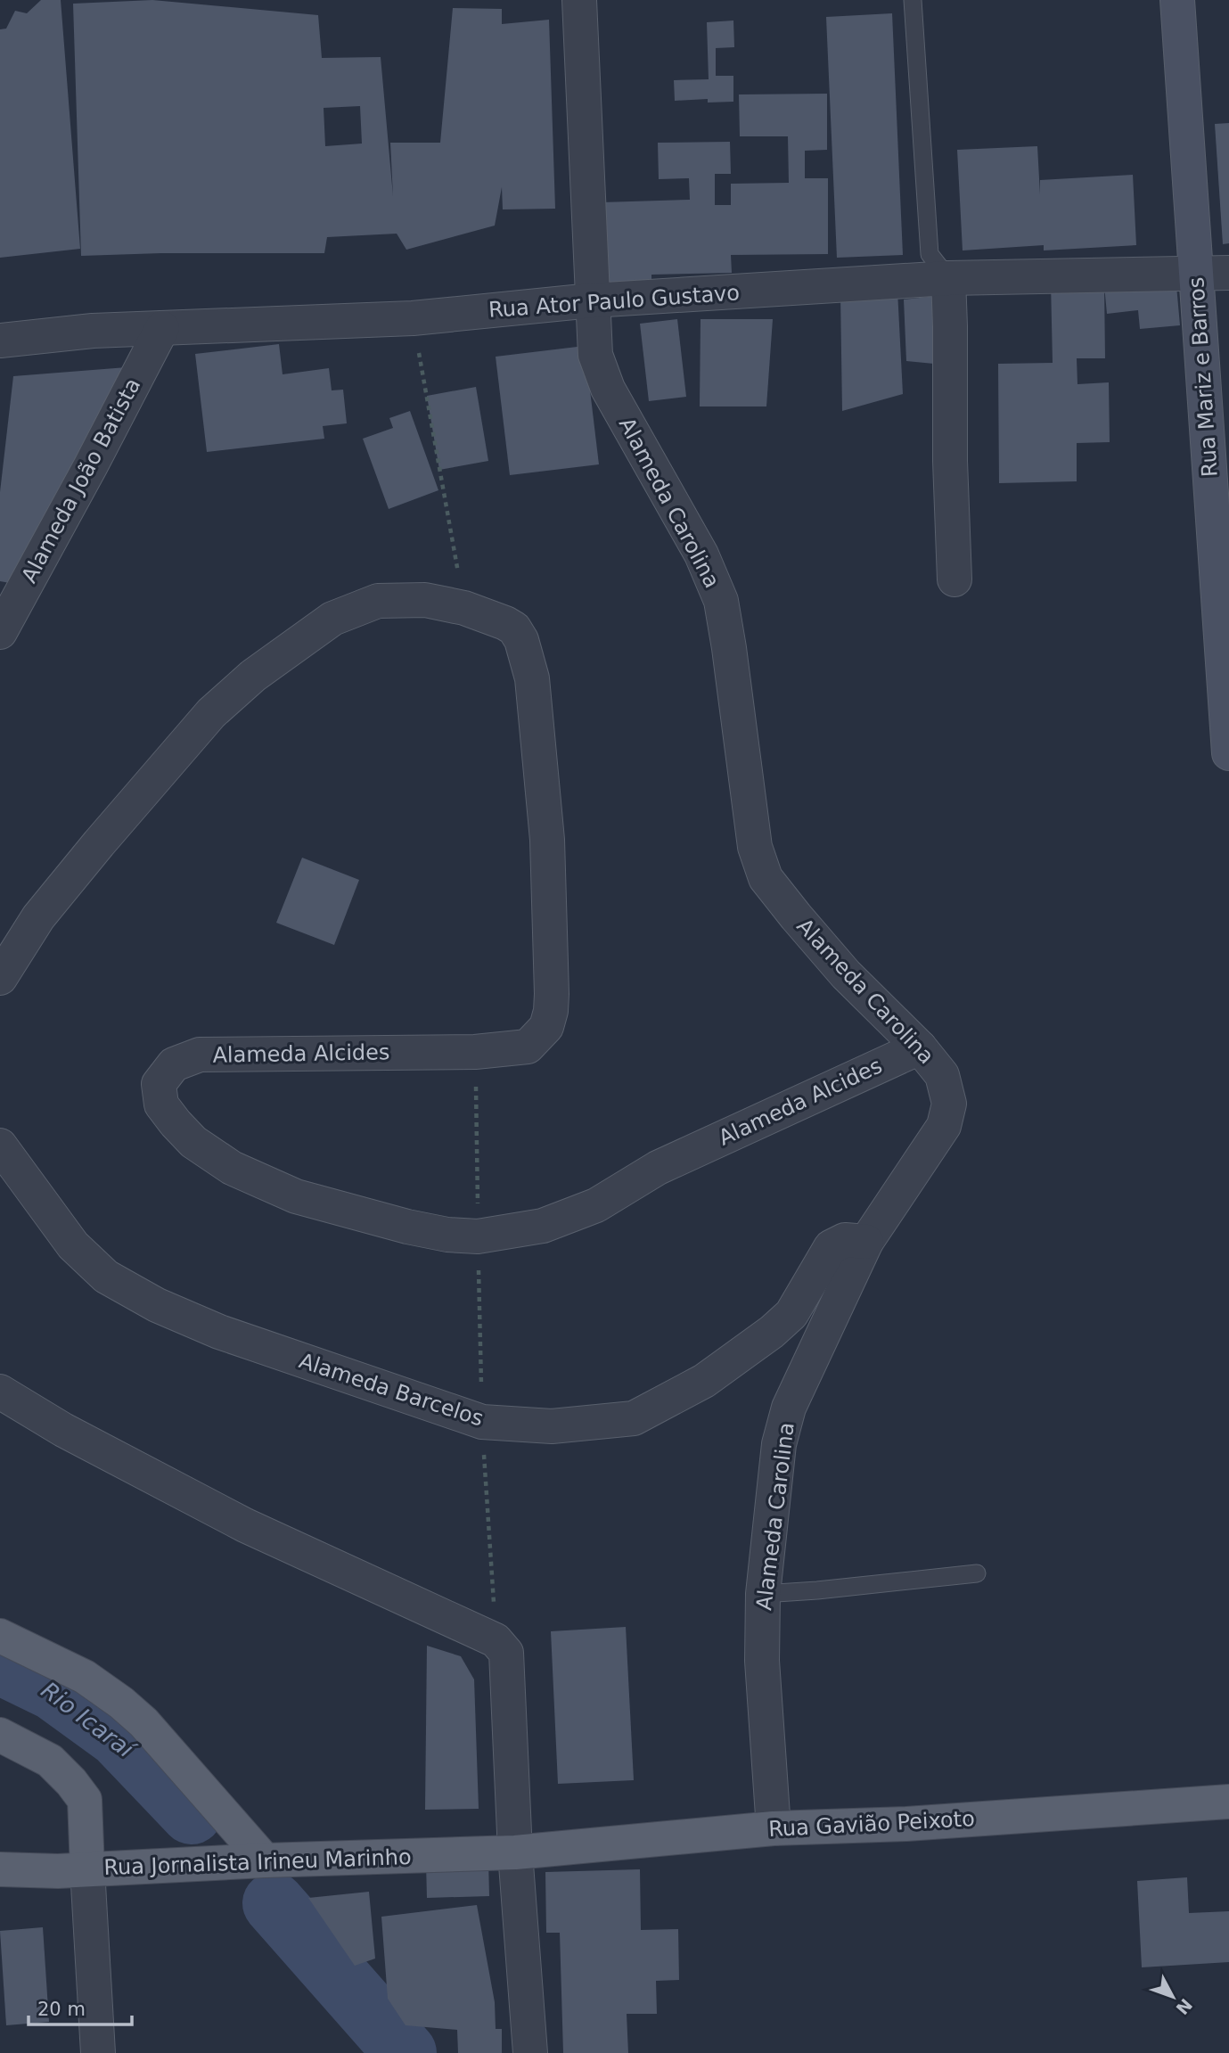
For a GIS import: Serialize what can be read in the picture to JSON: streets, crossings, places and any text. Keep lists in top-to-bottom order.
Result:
{
  "streets": {
    "main road": ["Rua Mariz e Barros", "Rua Gavião Peixoto", "Rua Jornalista Irineu Marinho"],
    "street": [
      "Rua Ator Paulo Gustavo",
      "Alameda João Batista",
      "Alameda Carolina",
      "Alameda Alcides",
      "Alameda Barcelos"
    ]
  },
  "crossings": [
    ["Rua Ator Paulo Gustavo", "Rua Mariz e Barros"],
    ["Rua Ator Paulo Gustavo", "Alameda João Batista"],
    ["Rua Ator Paulo Gustavo", "Alameda Carolina"],
    ["Alameda Carolina", "Alameda Alcides"],
    ["Alameda Carolina", "Alameda Barcelos"],
    ["Alameda Carolina", "Rua Gavião Peixoto"],
    ["Rua Gavião Peixoto", "Rua Jornalista Irineu Marinho"]
  ],
  "water": ["Rio Icaraí"],
  "scale_bar": "20 m",
  "north": "bottom right"
}
